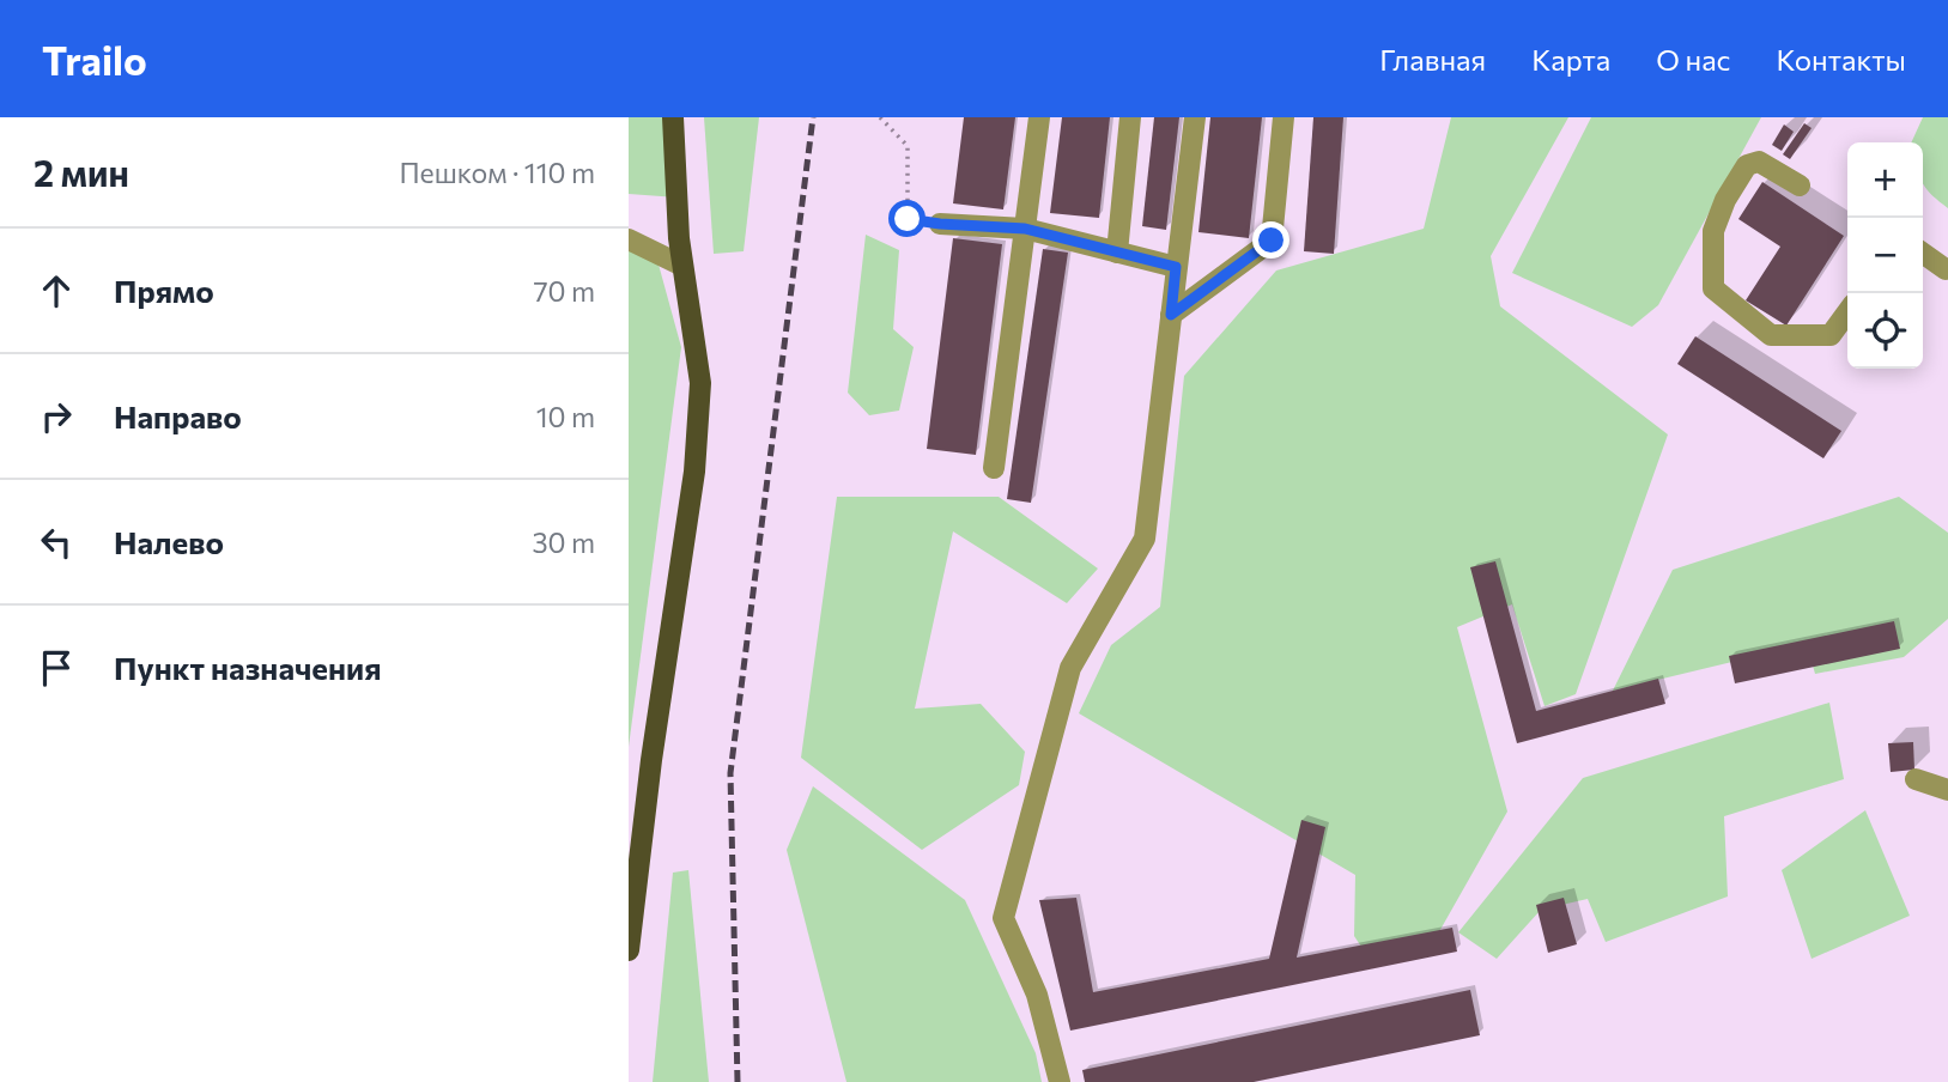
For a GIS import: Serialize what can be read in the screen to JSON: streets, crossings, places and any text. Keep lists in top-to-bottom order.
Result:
{
  "page": {
    "header": "Trailo",
    "nav": [
      "Главная",
      "Карта",
      "О нас",
      "Контакты"
    ],
    "heading": ["2 мин", "Пешком · 110 m"],
    "map_buttons": ["+", "−"],
    "list": [
      ["Прямо", "70 m"],
      ["Направо", "10 m"],
      ["Налево", "30 m"],
      "Пункт назначения"
    ]
  }
}
